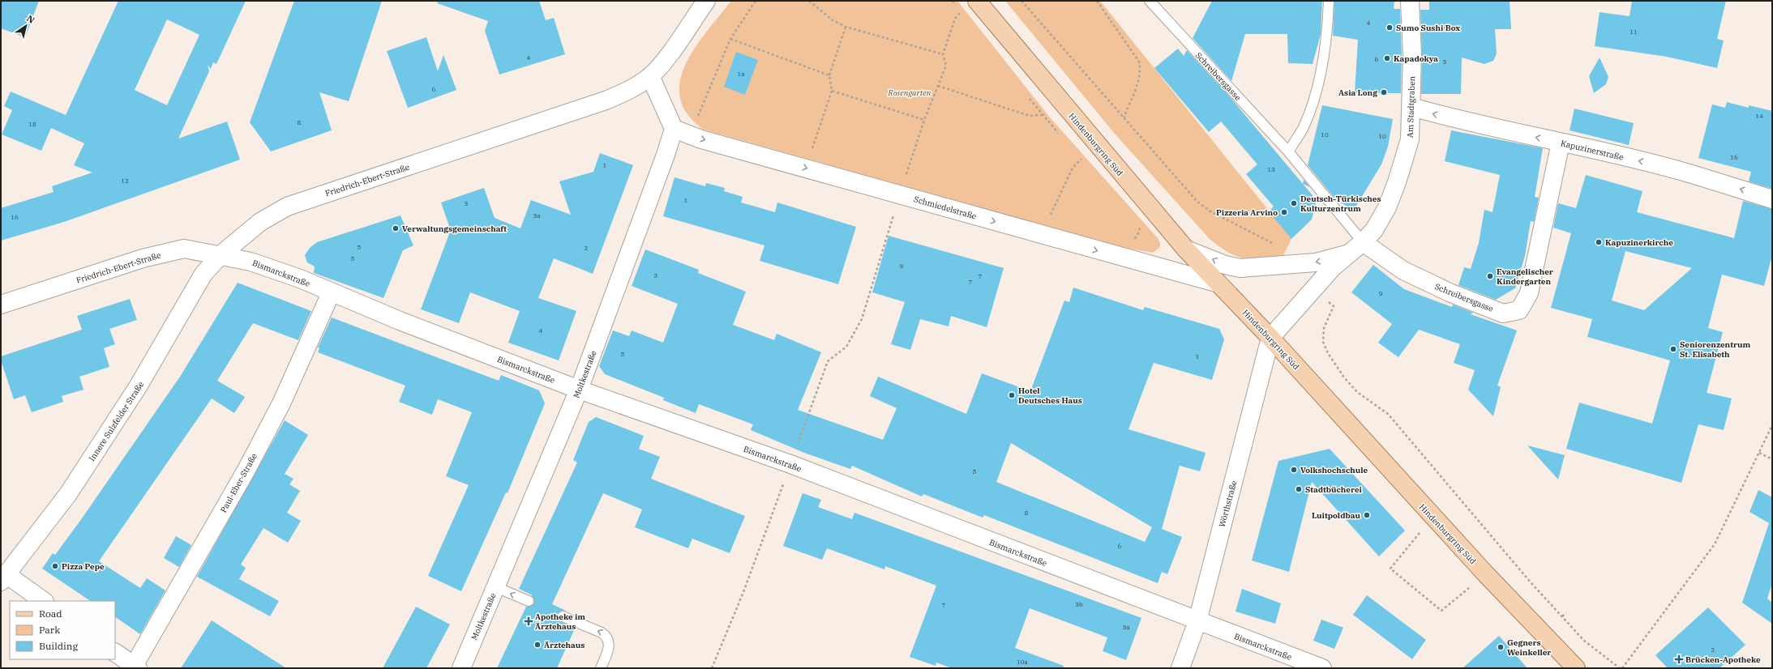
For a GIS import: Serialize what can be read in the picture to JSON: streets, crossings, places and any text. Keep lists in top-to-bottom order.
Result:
{
  "streets": {
    "main road": ["Hindenburgring Süd"],
    "street": [
      "Schreibersgasse",
      "Am Stadtgraben",
      "Kapuzinerstraße",
      "Friedrich-Ebert-Straße",
      "Schmiedelstraße",
      "Bismarckstraße",
      "Moltkestraße",
      "Innere Sulzfelder Straße",
      "Paul-Eber-Straße",
      "Wörthstraße"
    ]
  },
  "crossings": [
    ["Schreibersgasse", "Am Stadtgraben"],
    ["Schreibersgasse", "Kapuzinerstraße"],
    ["Am Stadtgraben", "Hindenburgring Süd"],
    ["Am Stadtgraben", "Kapuzinerstraße"],
    ["Am Stadtgraben", "Wörthstraße"],
    ["Hindenburgring Süd", "Schmiedelstraße"],
    ["Hindenburgring Süd", "Wörthstraße"],
    ["Friedrich-Ebert-Straße", "Bismarckstraße"],
    ["Friedrich-Ebert-Straße", "Innere Sulzfelder Straße"],
    ["Schmiedelstraße", "Moltkestraße"],
    ["Bismarckstraße", "Moltkestraße"],
    ["Bismarckstraße", "Innere Sulzfelder Straße"],
    ["Bismarckstraße", "Paul-Eber-Straße"],
    ["Bismarckstraße", "Wörthstraße"]
  ],
  "one_way": ["Kapuzinerstraße", "Schmiedelstraße"],
  "parks": ["Rosengarten"],
  "places": {
    "other": [
      "Sumo Sushi Box",
      "Kapadokya",
      "Asia Long",
      "Deutsch-Türkisches Kulturzentrum",
      "Pizzeria Arvino",
      "Verwaltungsgemeinschaft",
      "Kapuzinerkirche",
      "Evangelischer Kindergarten",
      "Seniorenzentrum St. Elisabeth",
      "Hotel Deutsches Haus",
      "Volkshochschule",
      "Stadtbücherei",
      "Luitpoldbau",
      "Pizza Pepe",
      "Ärztehaus",
      "Gegners Weinkeller"
    ],
    "health": ["Apotheke im Ärztehaus", "Brücken-Apotheke"]
  },
  "house_numbers": [
    "4",
    "11",
    "4",
    "6",
    "3",
    "1a",
    "6",
    "14",
    "8",
    "18",
    "10",
    "10",
    "16",
    "1",
    "13",
    "12",
    "1",
    "3",
    "3a",
    "16",
    "5",
    "2",
    "5",
    "9",
    "3",
    "7",
    "7",
    "9",
    "4",
    "5",
    "1",
    "5",
    "8",
    "6",
    "3b",
    "7",
    "3a",
    "2",
    "10a"
  ],
  "legend": ["Road", "Park", "Building"],
  "north": "top right"
}
